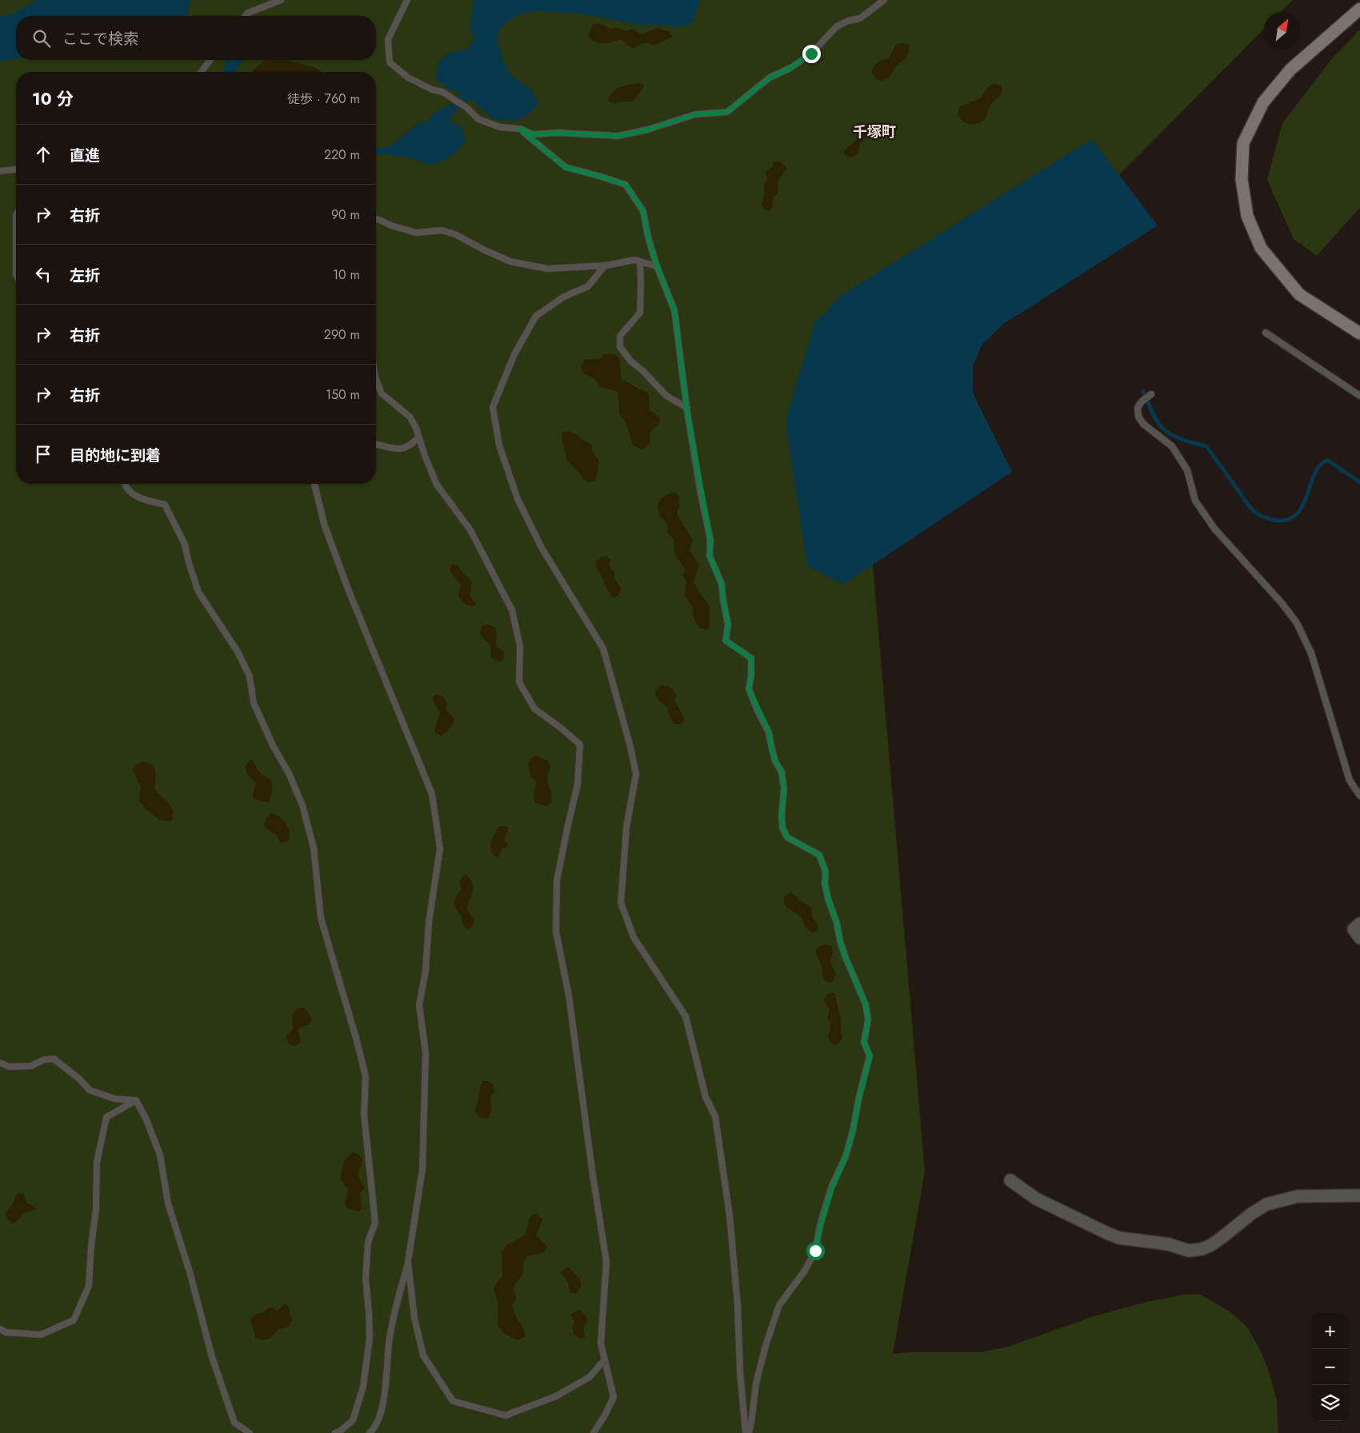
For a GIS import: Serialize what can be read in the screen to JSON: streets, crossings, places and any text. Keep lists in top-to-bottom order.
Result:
{
  "districts": ["千塚町"],
  "north": "top right",
  "page": {
    "search": "ここで検索",
    "heading": ["10 分", "徒歩 · 760 m"],
    "list": [
      ["直進", "220 m"],
      ["右折", "90 m"],
      ["左折", "10 m"],
      ["右折", "290 m"],
      ["右折", "150 m"],
      "目的地に到着"
    ],
    "map_buttons": ["+", "−"]
  }
}
